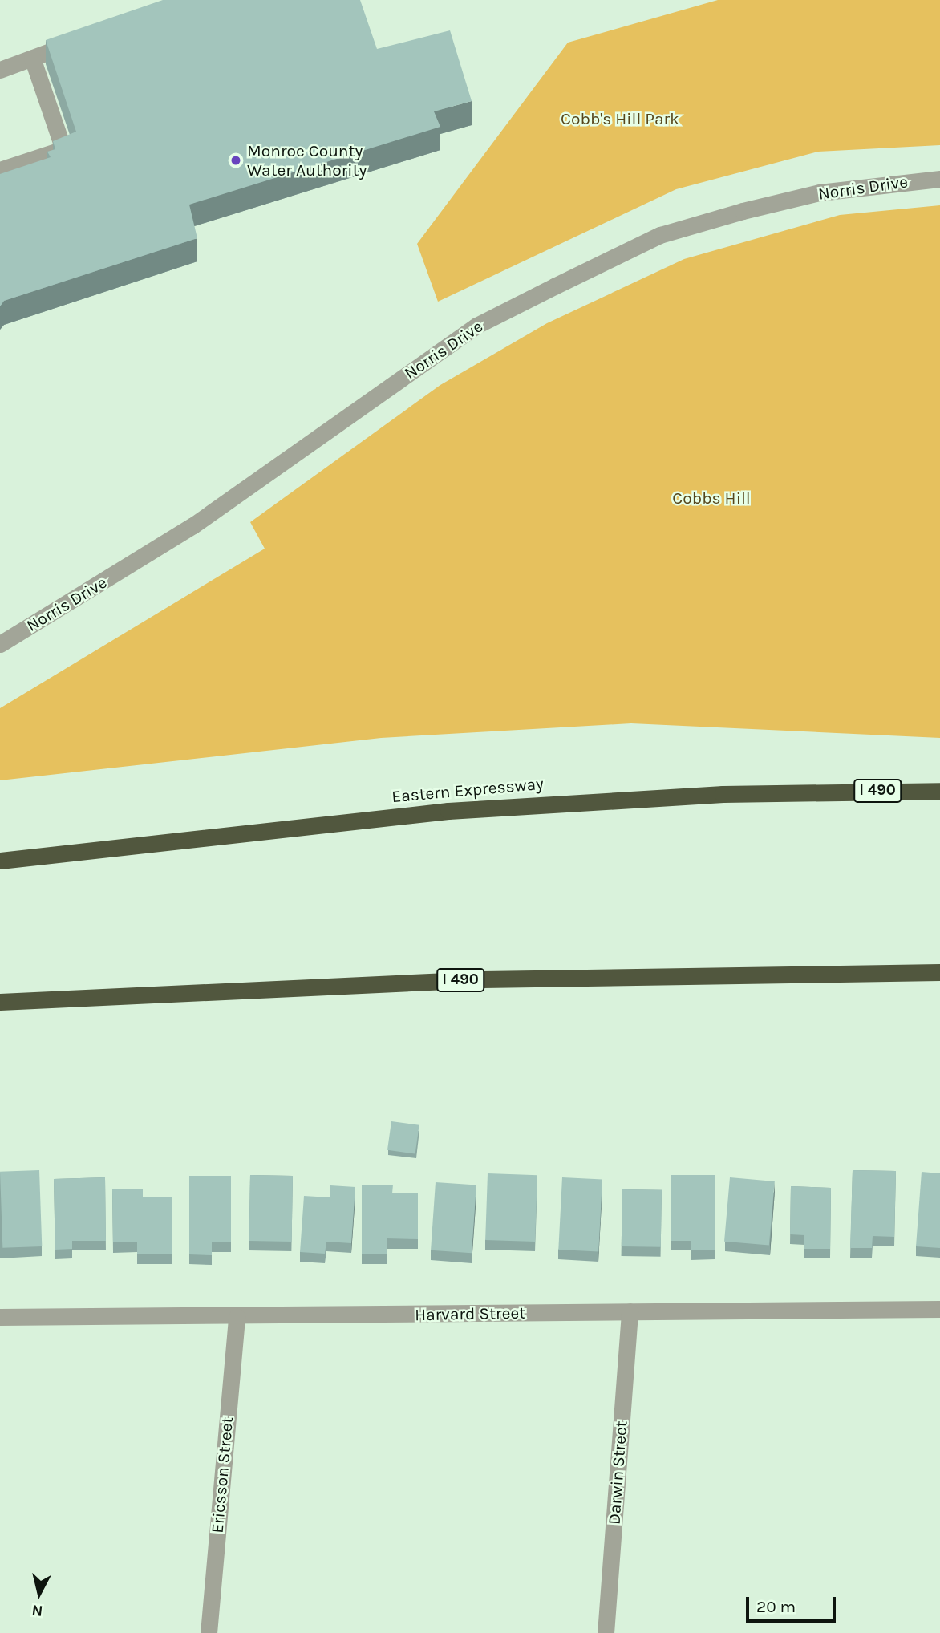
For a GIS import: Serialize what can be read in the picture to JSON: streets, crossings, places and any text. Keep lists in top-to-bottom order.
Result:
{
  "streets": {
    "highway": ["Eastern Expressway", "I 490"],
    "street": [
      "Norris Drive",
      "Harvard Street",
      "Darwin Street",
      "Ericsson Street"
    ]
  },
  "crossings": [
    ["Harvard Street", "Darwin Street"],
    ["Harvard Street", "Ericsson Street"]
  ],
  "parks": ["Cobb's Hill Park", "Cobbs Hill"],
  "places": ["Monroe County Water Authority"],
  "scale_bar": "20 m",
  "north": "bottom"
}
